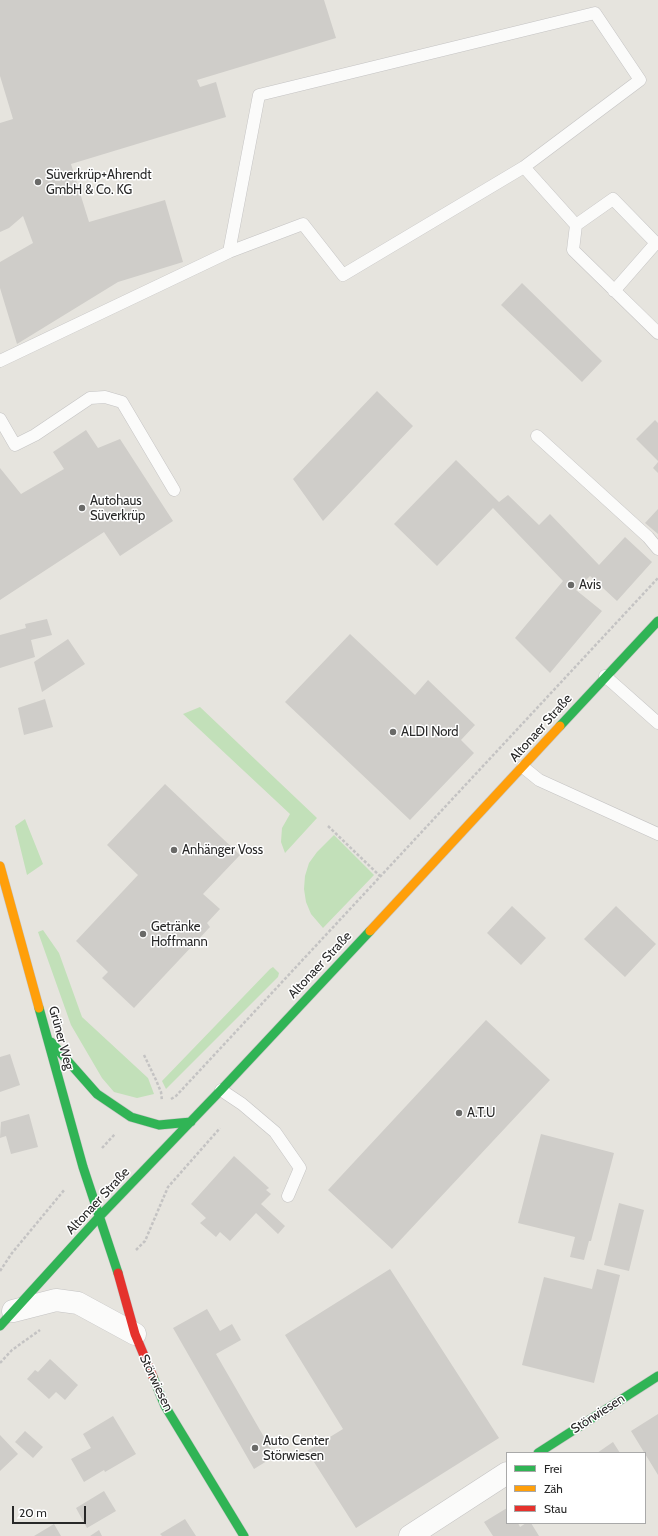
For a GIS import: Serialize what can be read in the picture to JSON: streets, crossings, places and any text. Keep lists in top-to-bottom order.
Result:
{
  "streets": {
    "street": ["Altonaer Straße", "Grüner Weg", "Störwiesen"]
  },
  "crossings": [
    ["Altonaer Straße", "Grüner Weg"],
    ["Altonaer Straße", "Störwiesen"],
    ["Grüner Weg", "Störwiesen"]
  ],
  "places": [
    "Süverkrüp+Ahrendt GmbH & Co. KG",
    "Autohaus Süverkrüp",
    "Avis",
    "ALDI Nord",
    "Anhänger Voss",
    "Getränke Hoffmann",
    "A.T.U",
    "Auto Center Störwiesen"
  ],
  "legend": ["Frei", "Zäh", "Stau"],
  "scale_bar": "20 m"
}
